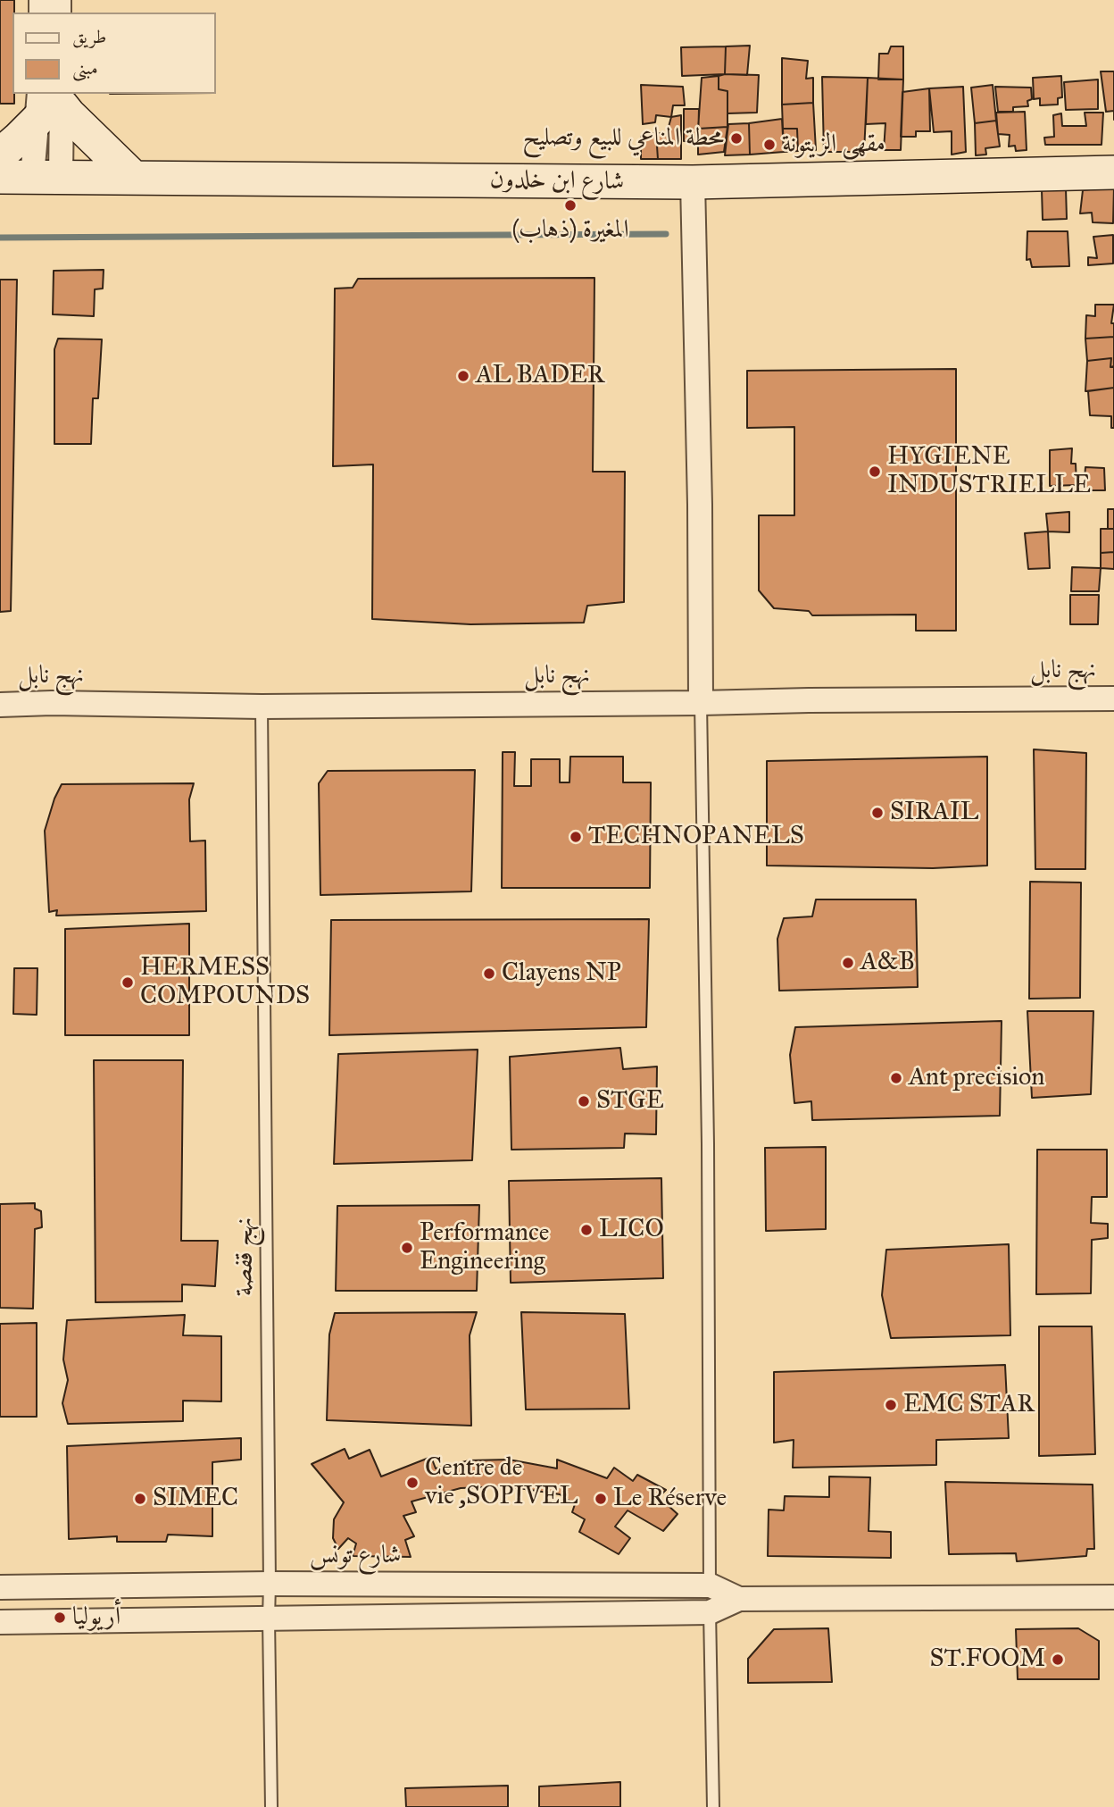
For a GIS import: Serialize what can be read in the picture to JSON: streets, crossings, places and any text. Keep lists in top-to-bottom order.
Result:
{
  "streets": {
    "street": ["شارع ابن خلدون", "نهج نابل", "شارع تونس"],
    "lane": ["نهج قفصة"]
  },
  "crossings": [
    ["نهج نابل", "نهج قفصة"],
    ["نهج قفصة", "شارع تونس"]
  ],
  "places": [
    "محطة المناعي للبيع وتصليح",
    "مقهى الزيتونة",
    "المغيرة (ذهاب)",
    "AL BADER",
    "HYGIENE INDUSTRIELLE",
    "SIRAIL",
    "TECHNOPANELS",
    "A&B",
    "Clayens NP",
    "HERMESS COMPOUNDS",
    "Ant precision",
    "STGE",
    "LICO",
    "Performance Engineering",
    "EMC STAR",
    "Centre de vie ,SOPIVEL",
    "SIMEC",
    "Le Réserve",
    "أريوليا",
    "ST.FOOM"
  ],
  "legend": ["طريق", "مبنى"]
}
